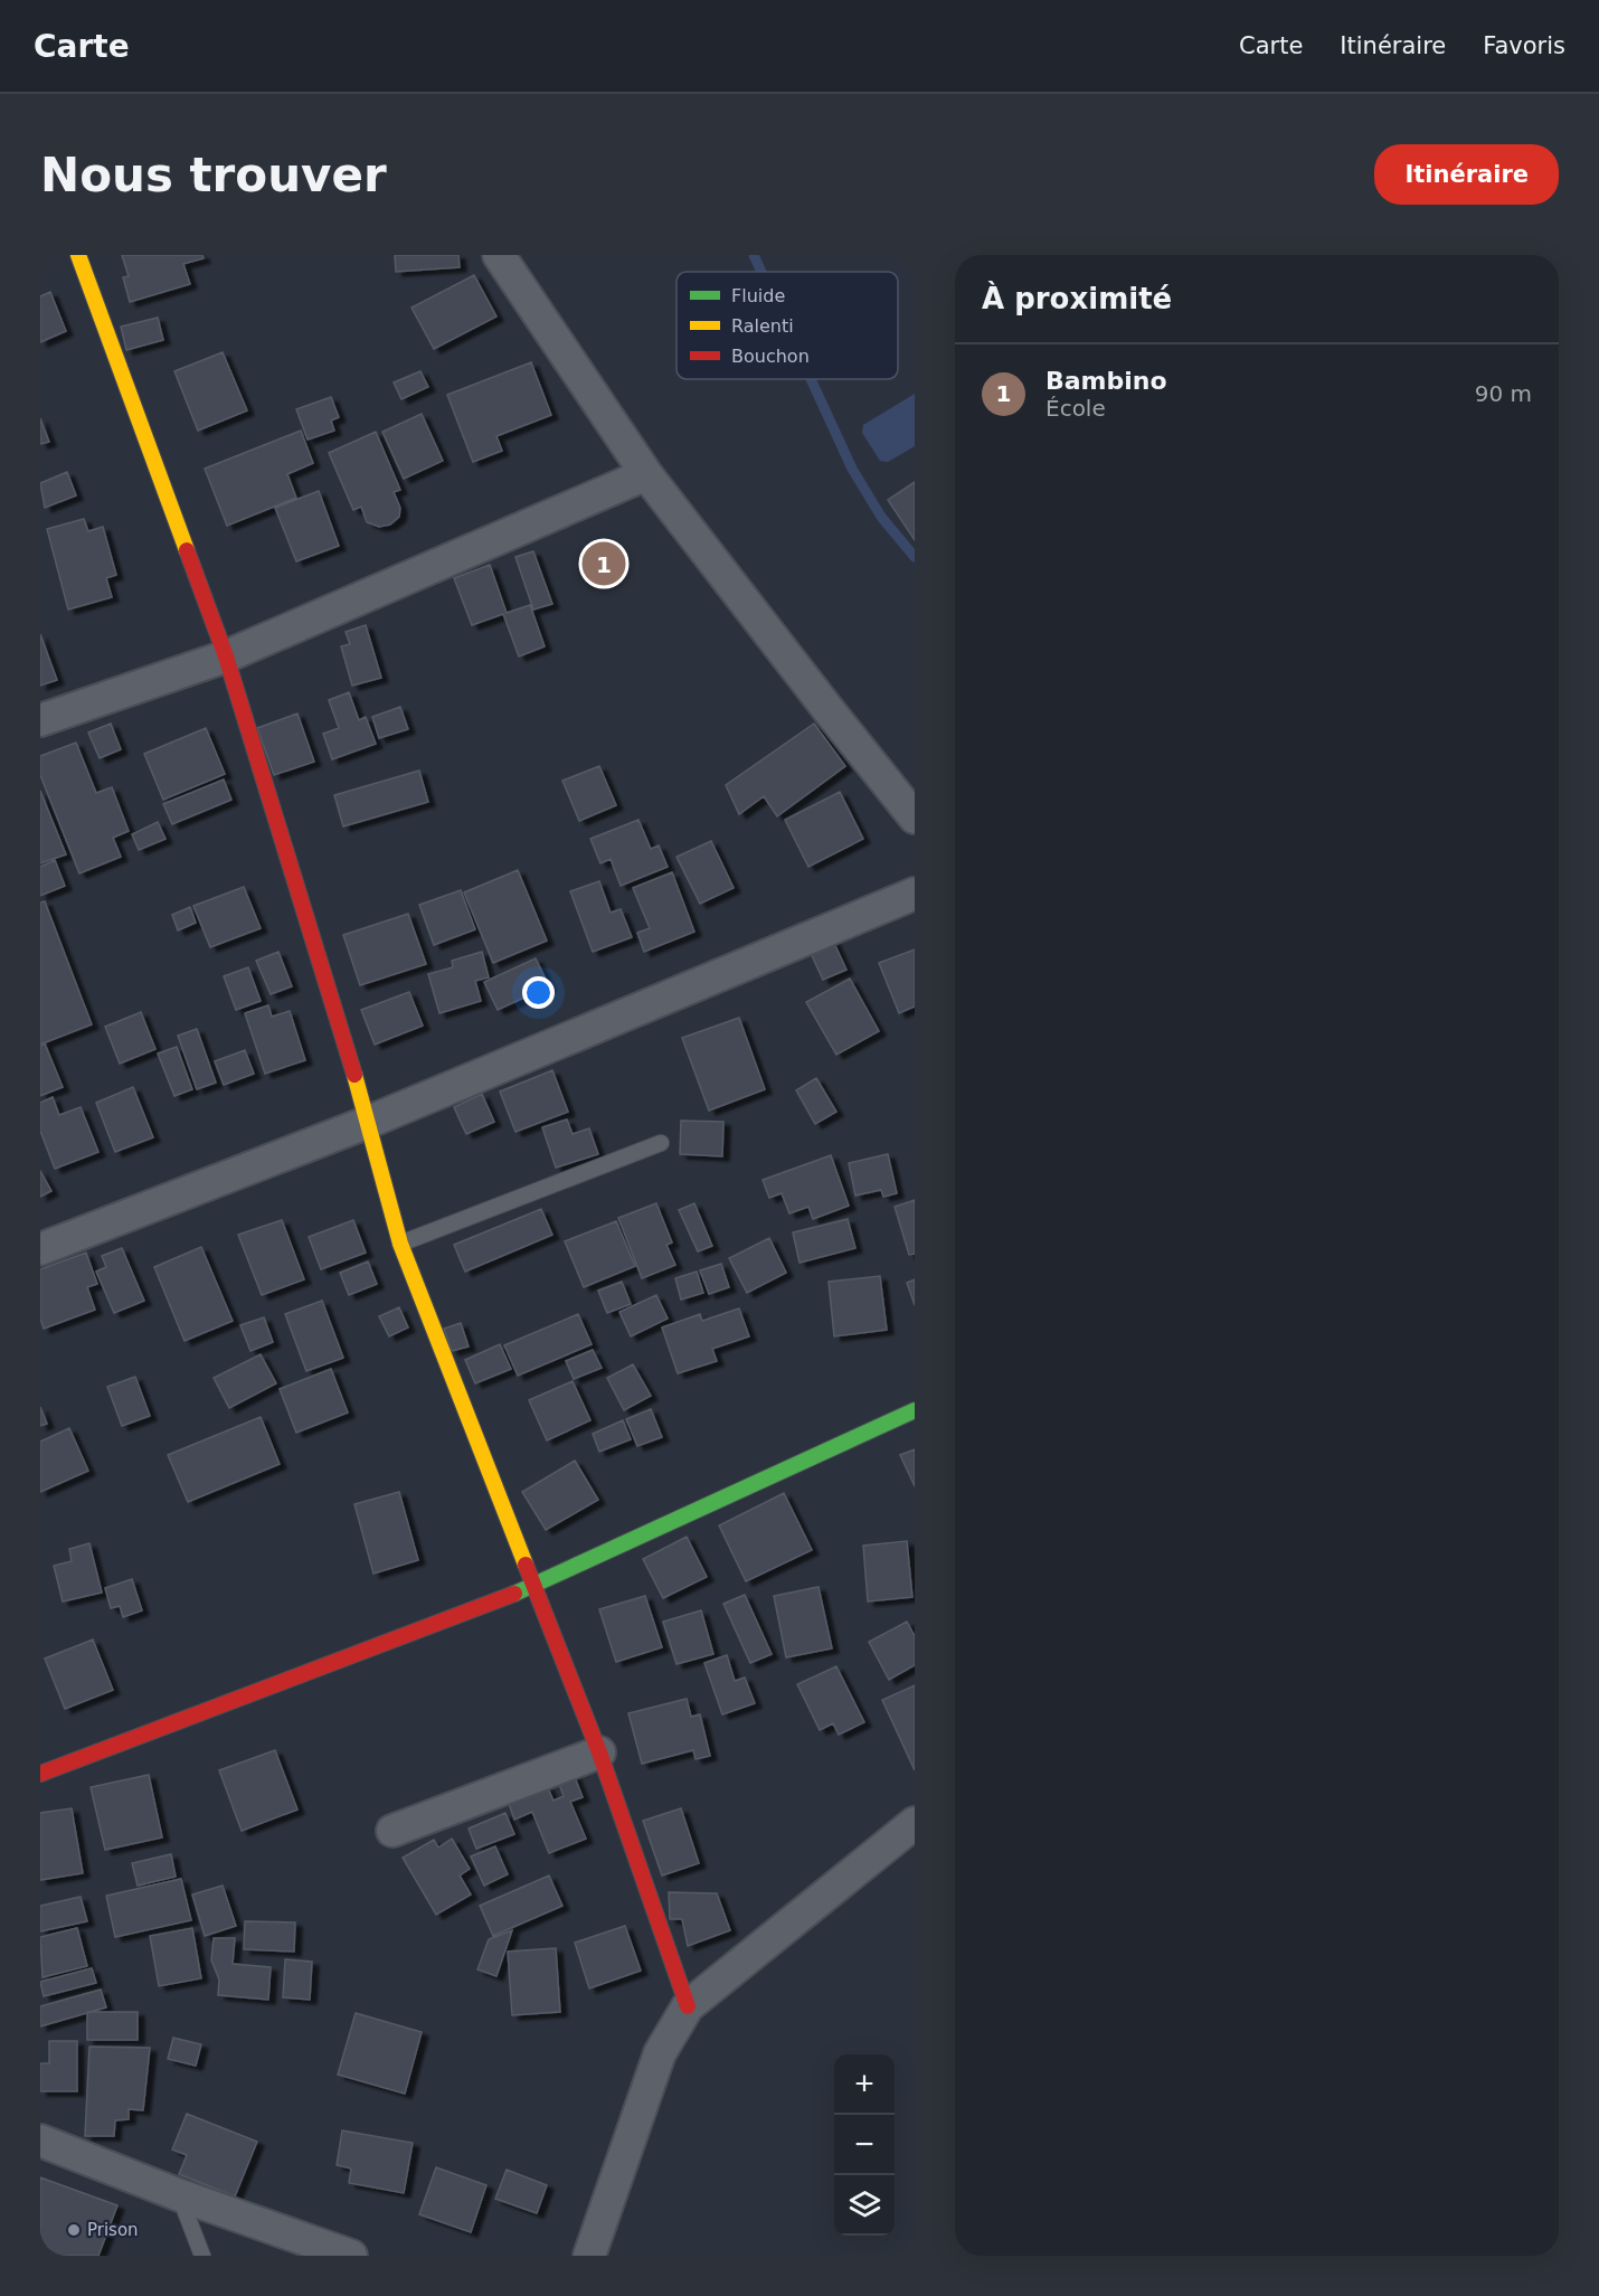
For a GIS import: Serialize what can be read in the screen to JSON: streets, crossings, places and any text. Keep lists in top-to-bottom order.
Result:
{
  "places": ["Prison"],
  "legend": ["Fluide", "Ralenti", "Bouchon"],
  "page": {
    "header": "Carte",
    "nav": ["Carte", "Itinéraire", "Favoris"],
    "buttons": "Itinéraire",
    "title": "Nous trouver",
    "heading": "À proximité",
    "list": [
      {
        "mark": "1",
        "name": "Bambino",
        "note": "École",
        "value": "90 m"
      }
    ],
    "pins": "1",
    "map_buttons": ["+", "−"]
  }
}
